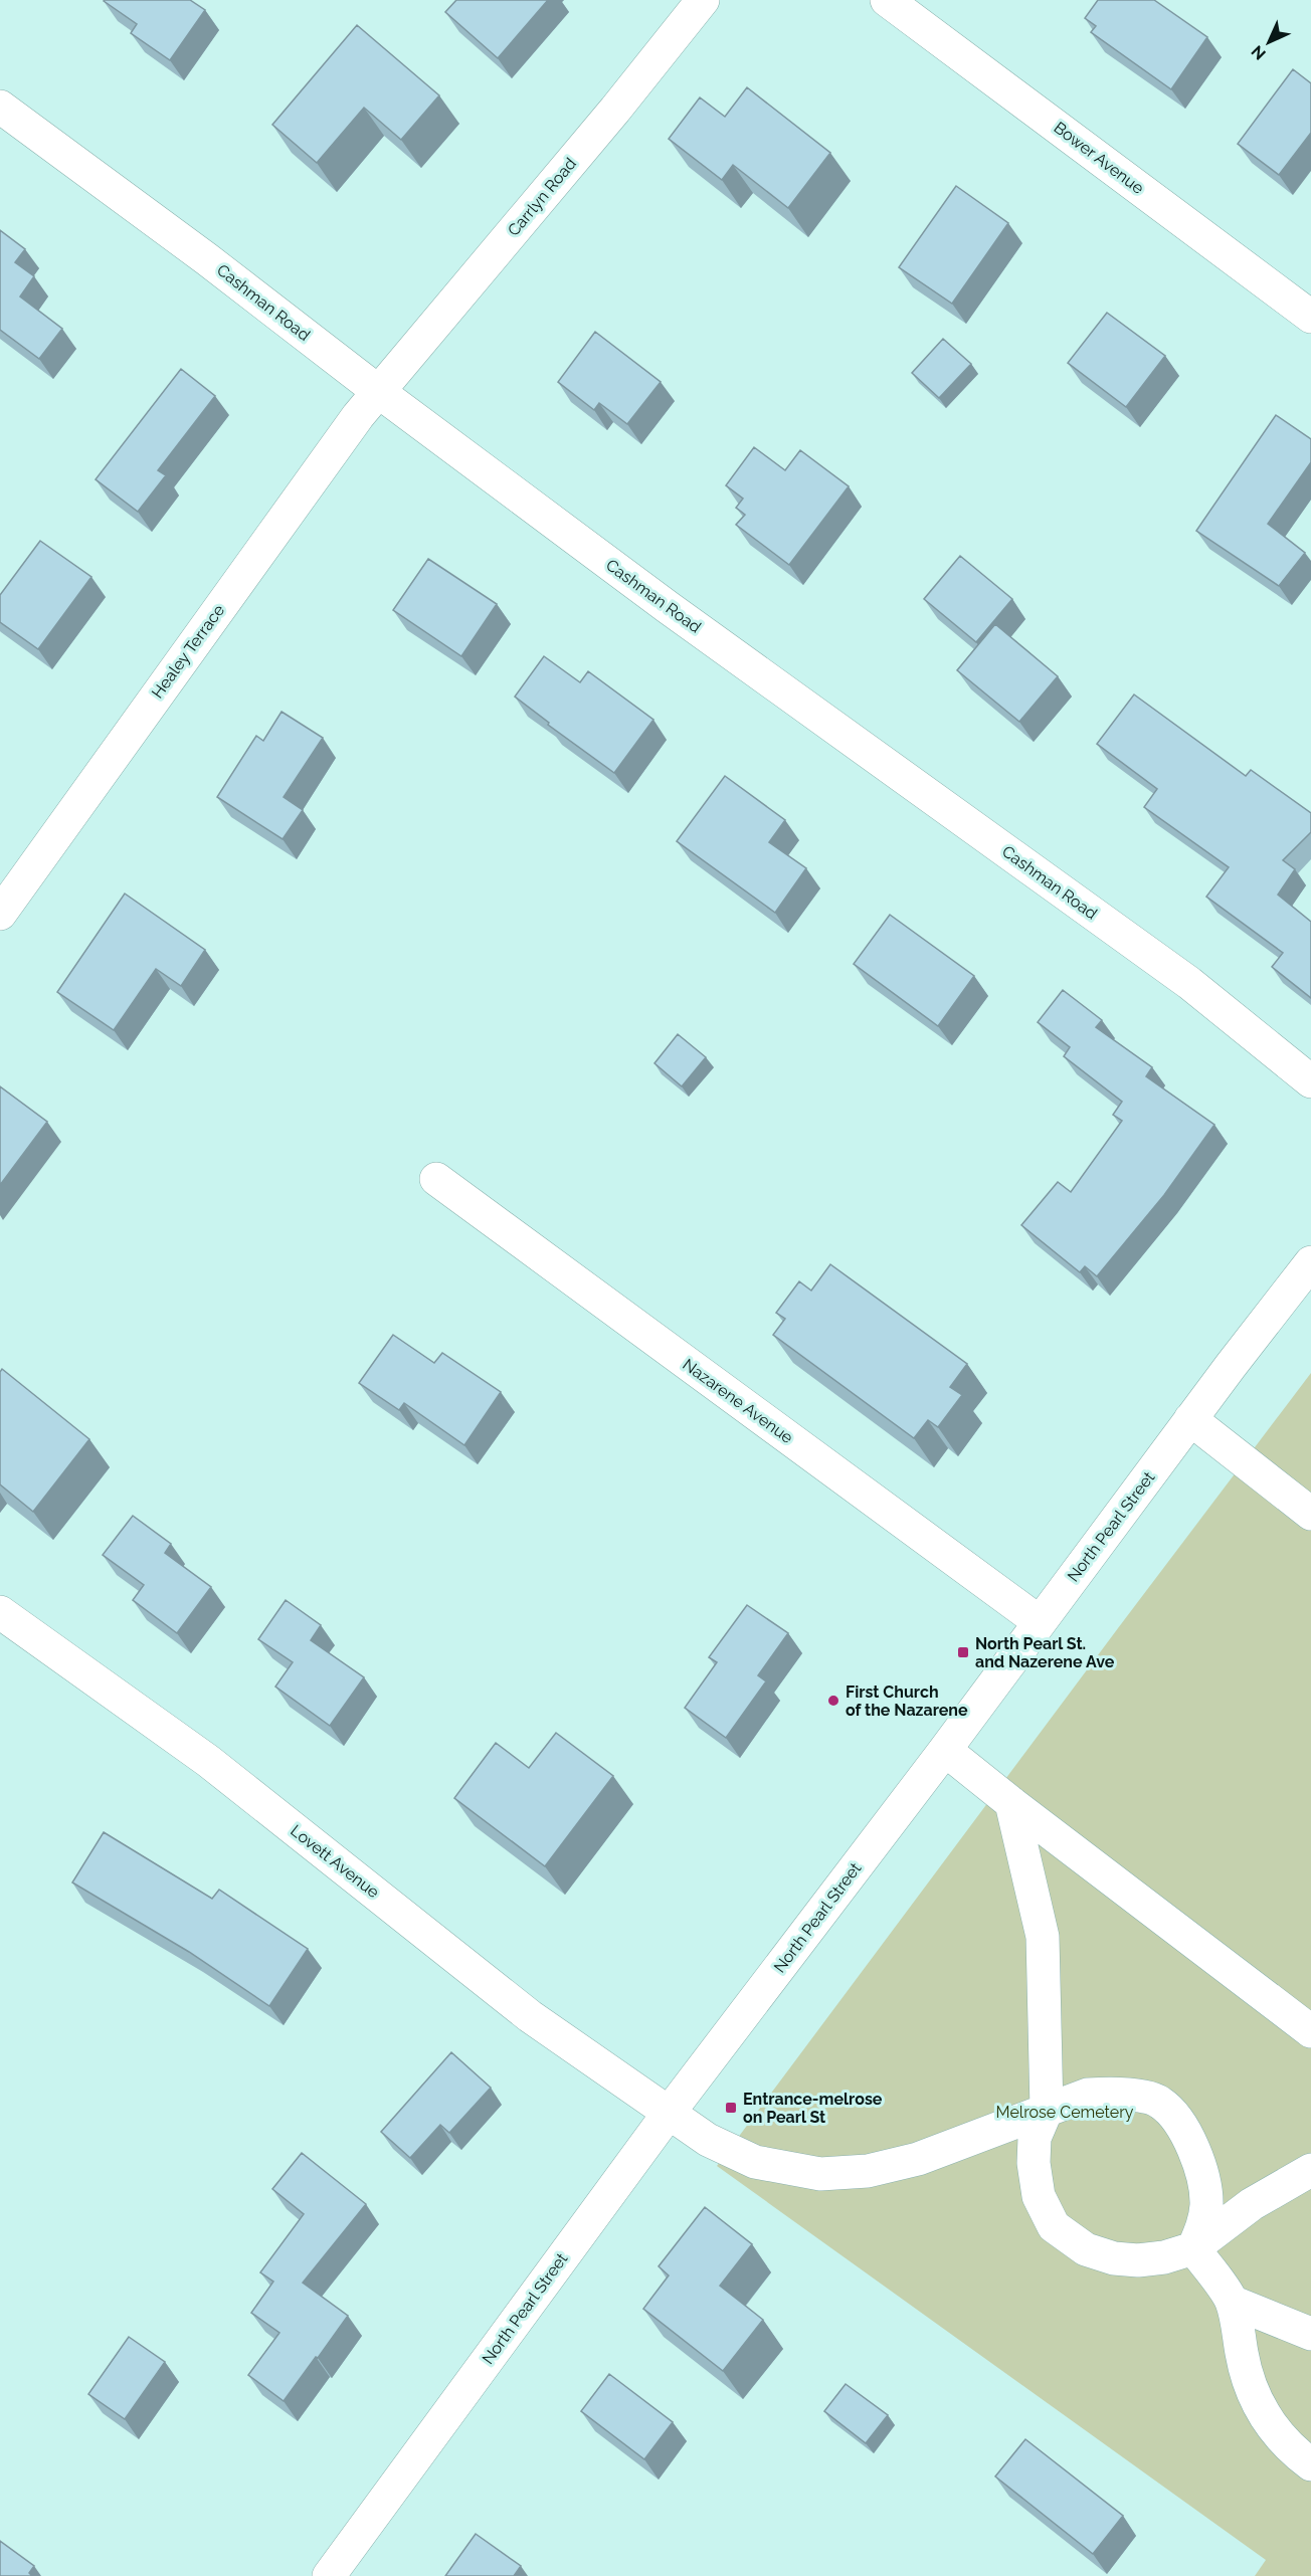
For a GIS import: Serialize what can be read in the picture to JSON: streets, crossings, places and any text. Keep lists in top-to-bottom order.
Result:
{
  "streets": {
    "street": [
      "Bower Avenue",
      "Carrlyn Road",
      "Cashman Road",
      "Healey Terrace",
      "Nazarene Avenue",
      "North Pearl Street",
      "Lovett Avenue"
    ]
  },
  "crossings": [
    ["Carrlyn Road", "Cashman Road"],
    ["Carrlyn Road", "Healey Terrace"],
    ["Cashman Road", "Healey Terrace"],
    ["Nazarene Avenue", "North Pearl Street"],
    ["North Pearl Street", "Lovett Avenue"]
  ],
  "parks": ["Melrose Cemetery"],
  "places": {
    "transit": ["North Pearl St. and Nazerene Ave", "Entrance-melrose on Pearl St"],
    "other": ["First Church of the Nazarene"]
  },
  "north": "bottom left"
}
